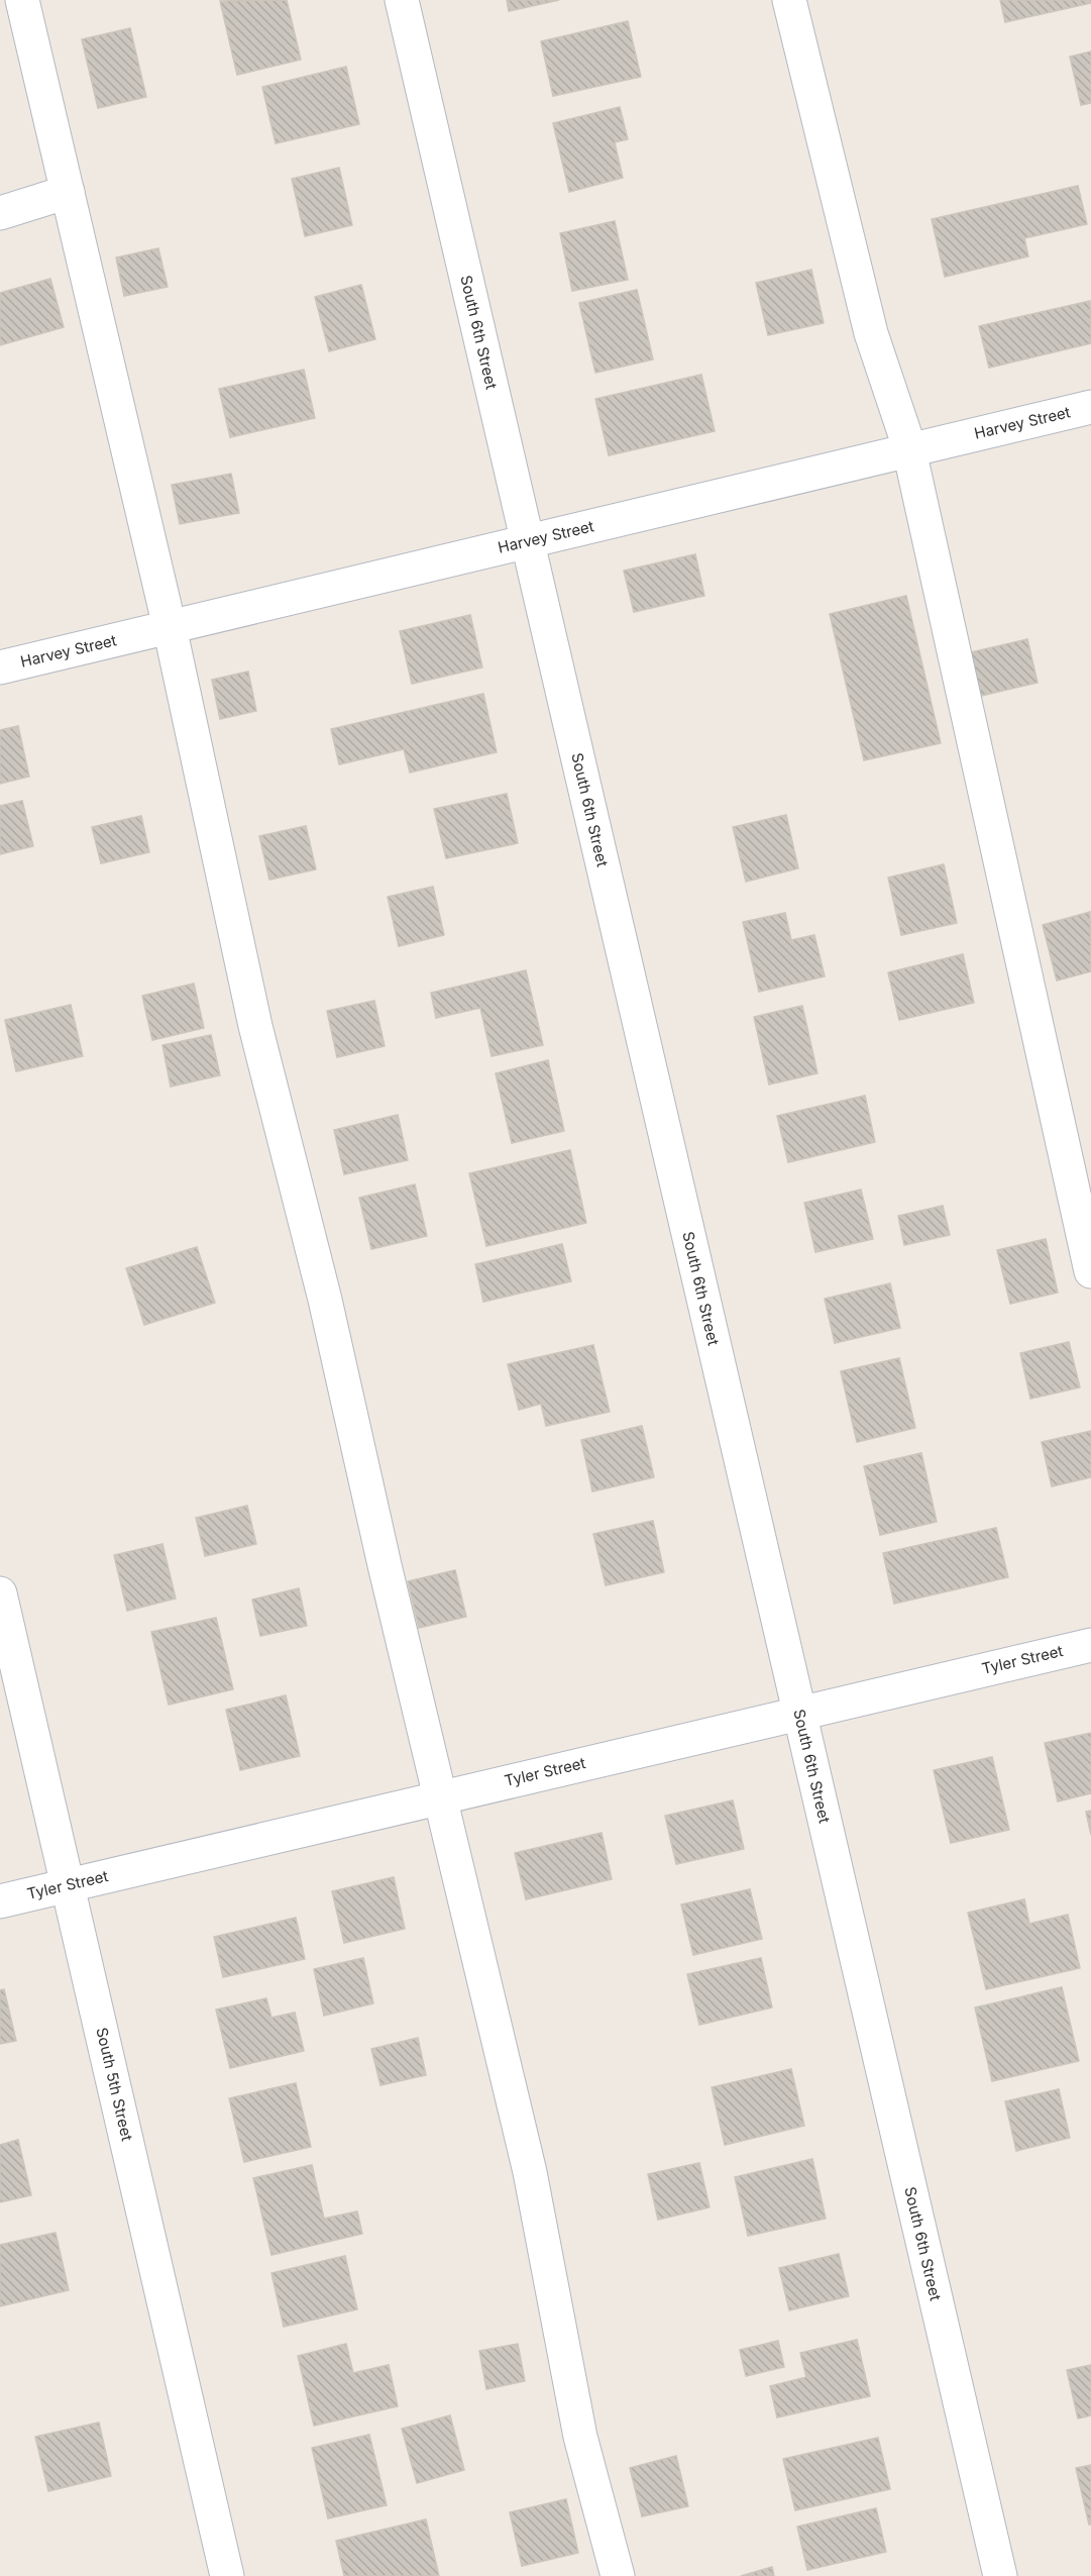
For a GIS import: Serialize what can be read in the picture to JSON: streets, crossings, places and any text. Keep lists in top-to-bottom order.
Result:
{
  "streets": {
    "street": [
      "South 6th Street",
      "Harvey Street",
      "Tyler Street",
      "South 5th Street"
    ]
  },
  "crossings": [
    ["South 6th Street", "Harvey Street"],
    ["South 6th Street", "Tyler Street"],
    ["Tyler Street", "South 5th Street"]
  ]
}
